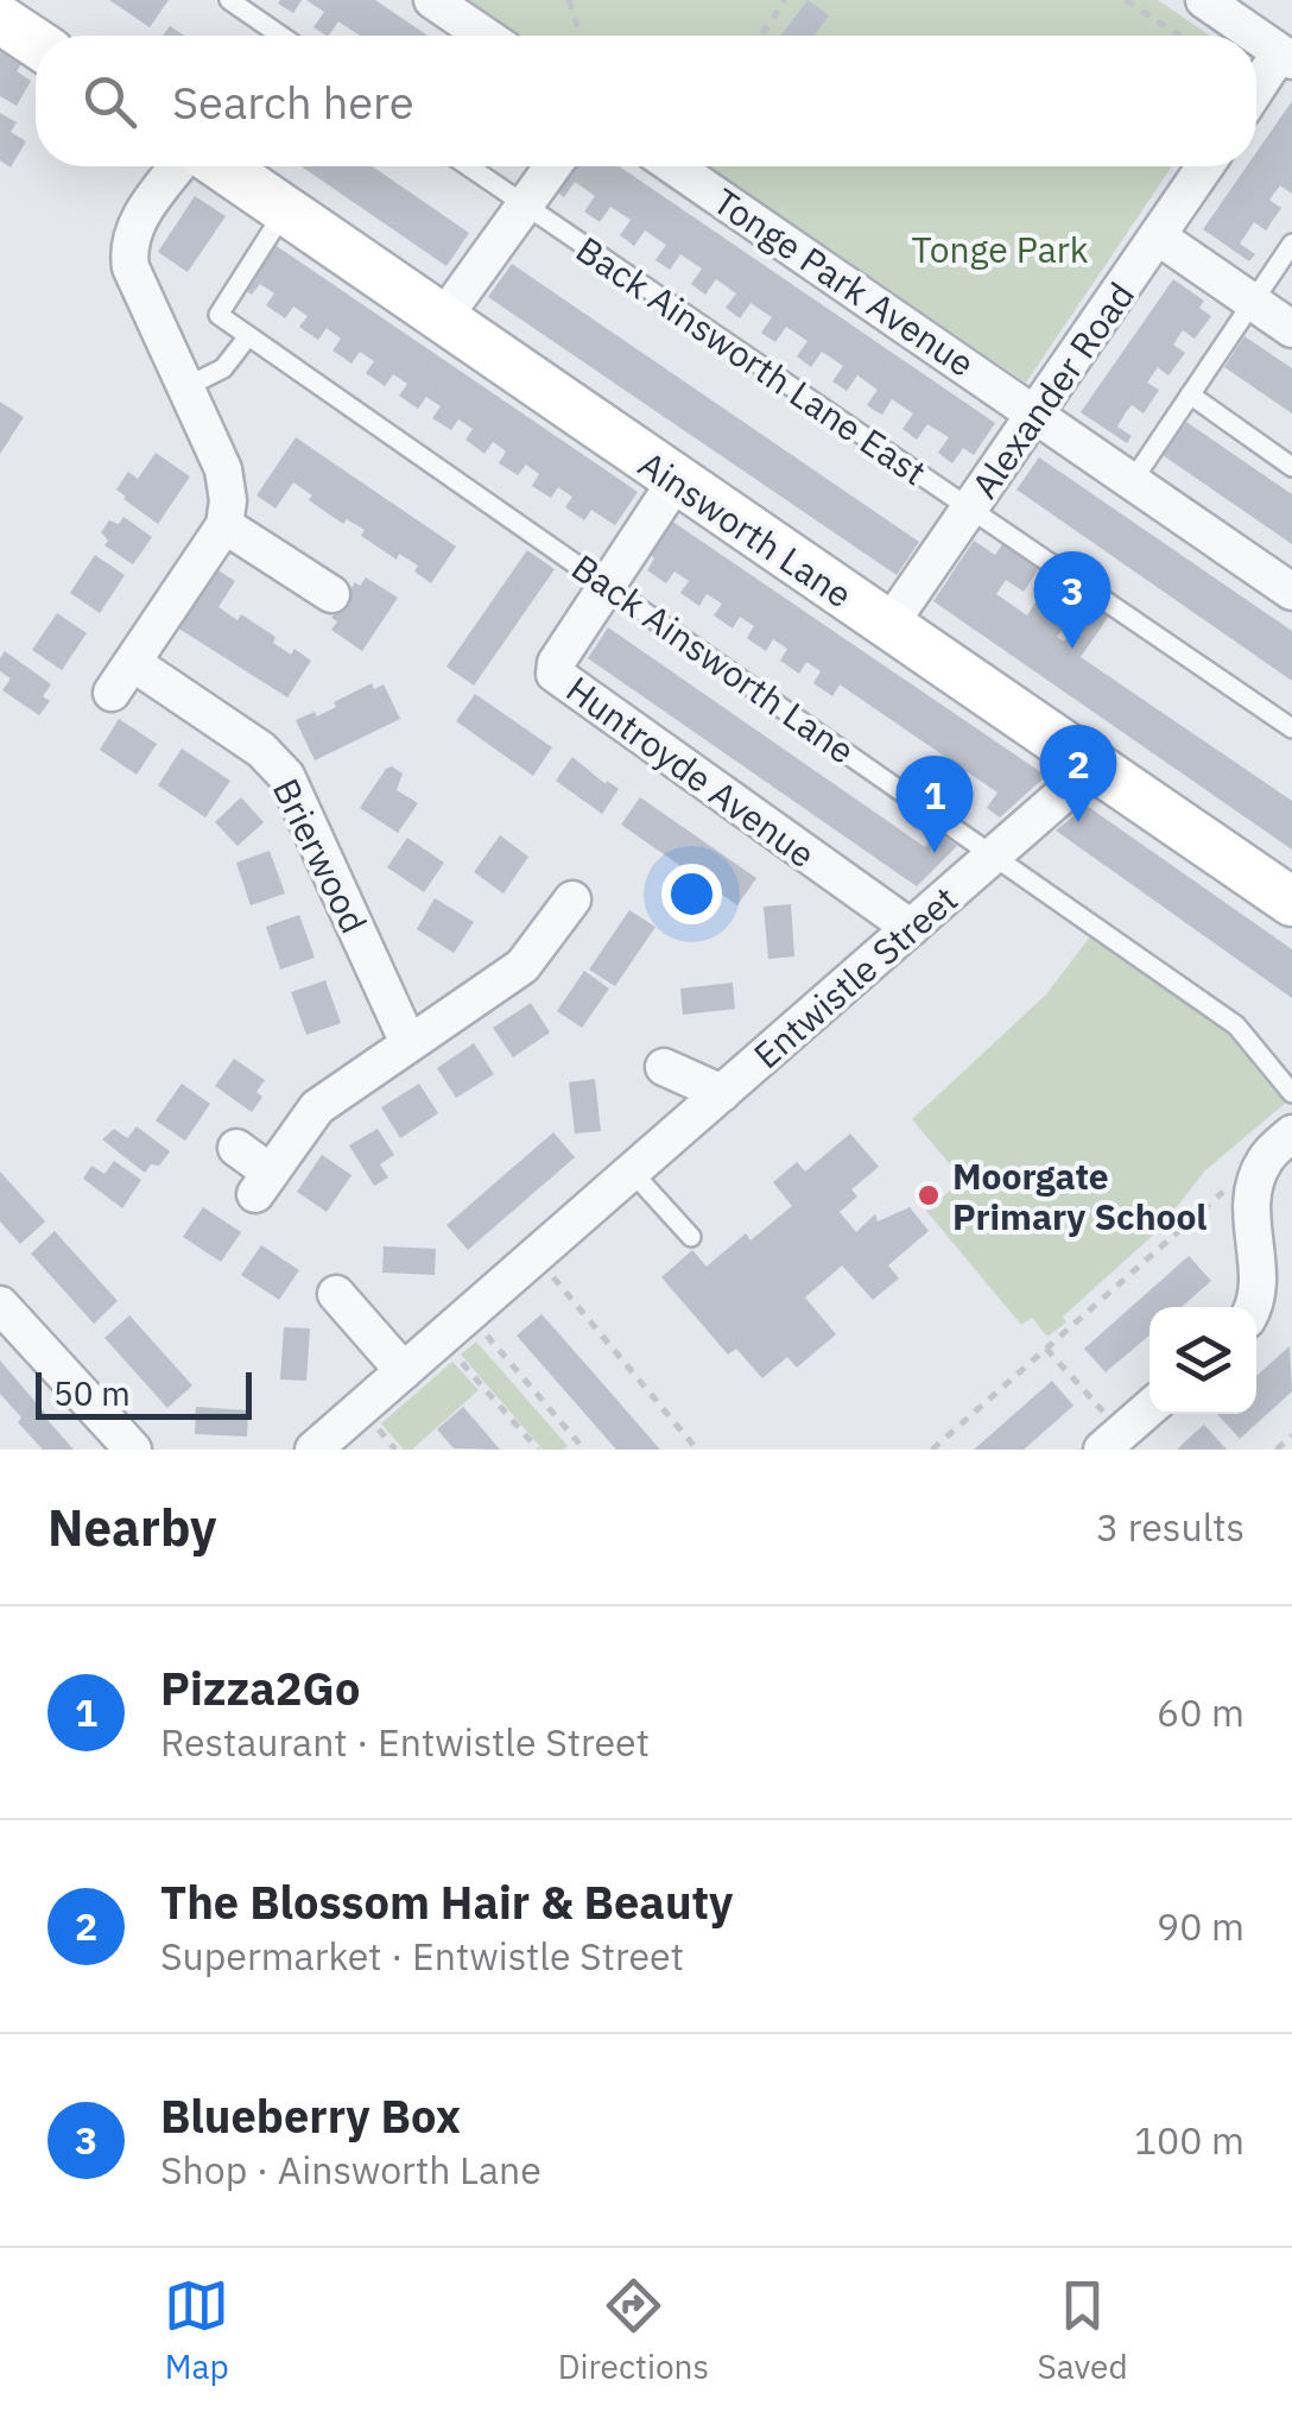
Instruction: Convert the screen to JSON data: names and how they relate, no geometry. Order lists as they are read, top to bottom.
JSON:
{
  "streets": {
    "main road": ["Ainsworth Lane"],
    "street": [
      "Tonge Park Avenue",
      "Alexander Road",
      "Huntroyde Avenue",
      "Brierwood",
      "Entwistle Street"
    ],
    "lane": ["Back Ainsworth Lane East", "Back Ainsworth Lane"]
  },
  "crossings": [
    ["Tonge Park Avenue", "Alexander Road"],
    ["Back Ainsworth Lane East", "Alexander Road"],
    ["Alexander Road", "Ainsworth Lane"],
    ["Ainsworth Lane", "Huntroyde Avenue"],
    ["Ainsworth Lane", "Entwistle Street"],
    ["Back Ainsworth Lane", "Huntroyde Avenue"],
    ["Back Ainsworth Lane", "Entwistle Street"],
    ["Huntroyde Avenue", "Entwistle Street"]
  ],
  "parks": ["Tonge Park"],
  "places": ["Moorgate Primary School"],
  "scale_bar": "50 m",
  "page": {
    "search": "Search here",
    "pins": ["3", "2", "1"],
    "scale": "50 m",
    "heading": ["Nearby", "3 results"],
    "list": [
      {
        "mark": "1",
        "name": "Pizza2Go",
        "note": "Restaurant · Entwistle Street",
        "value": "60 m"
      },
      {
        "mark": "2",
        "name": "The Blossom Hair & Beauty",
        "note": "Supermarket · Entwistle Street",
        "value": "90 m"
      },
      {
        "mark": "3",
        "name": "Blueberry Box",
        "note": "Shop · Ainsworth Lane",
        "value": "100 m"
      }
    ],
    "nav": ["Map", "Directions", "Saved"]
  }
}
